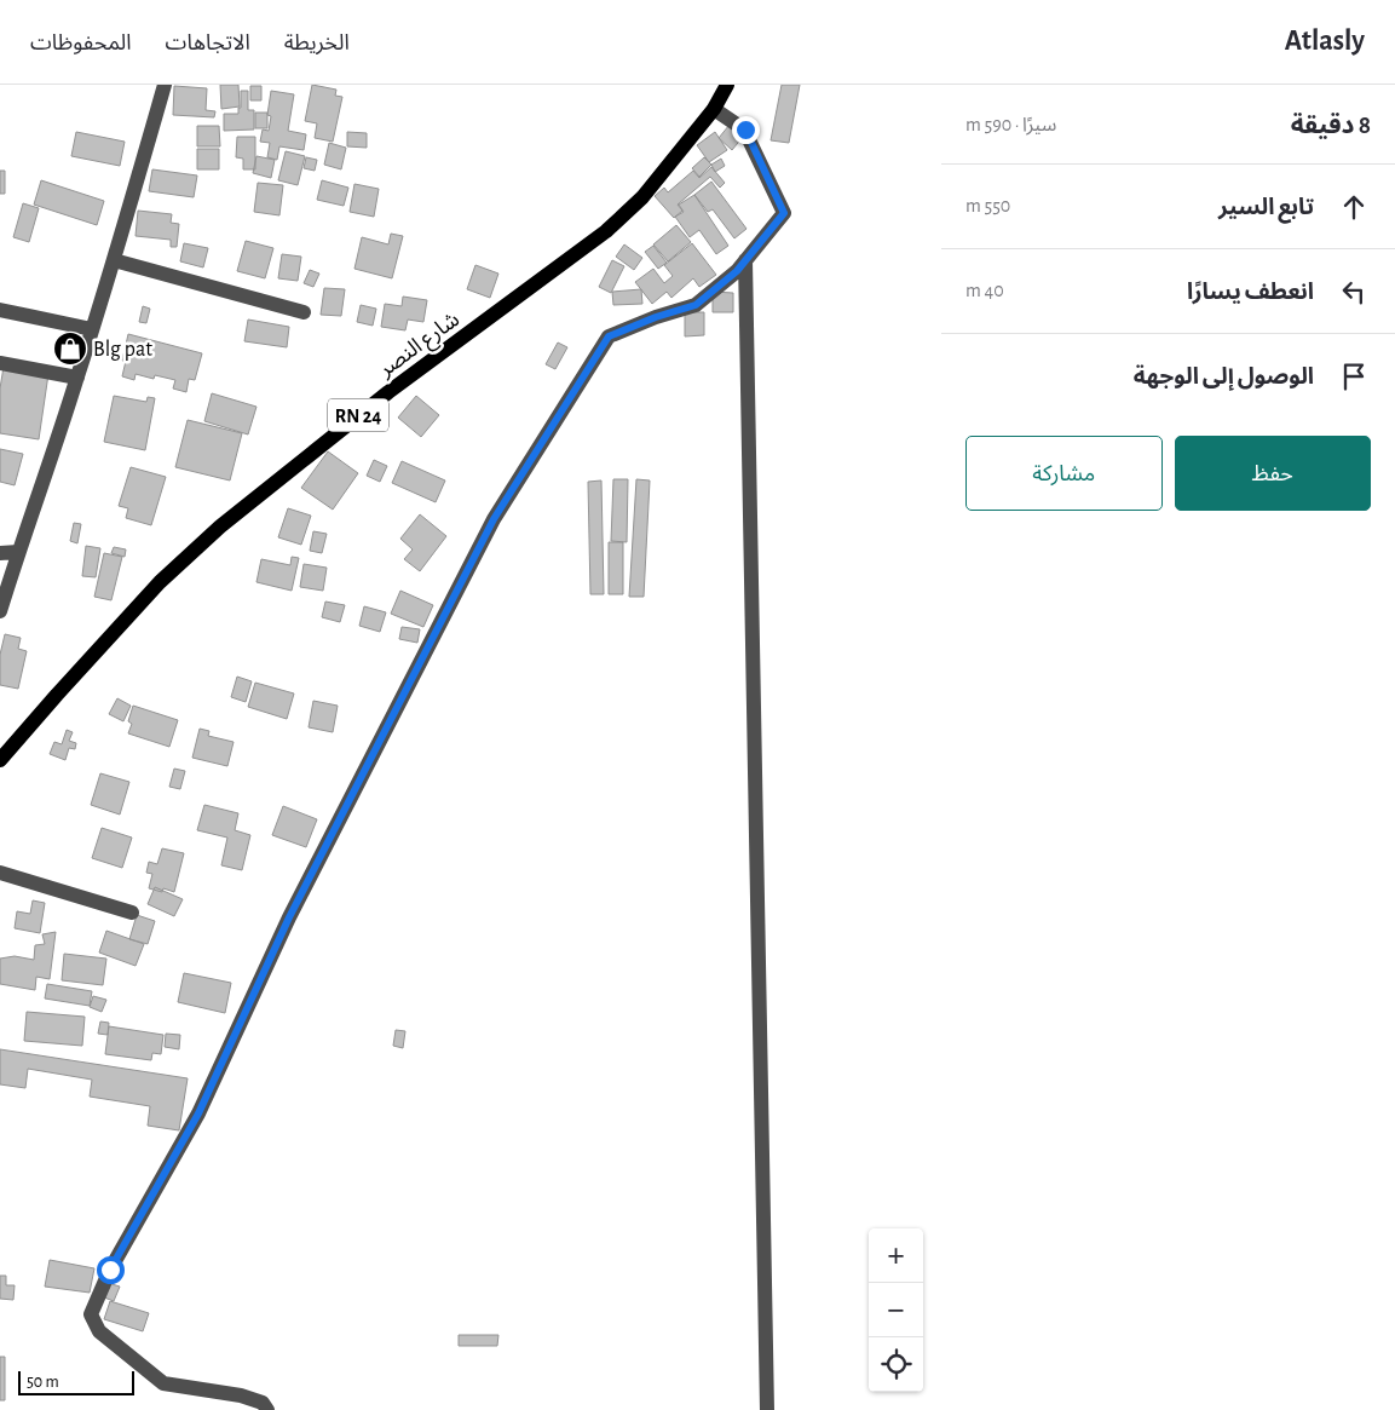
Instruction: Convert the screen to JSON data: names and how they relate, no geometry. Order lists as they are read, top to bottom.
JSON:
{
  "streets": {
    "main road": ["شارع النصر", "RN 24"]
  },
  "places": {
    "shop": ["Blg pat"]
  },
  "scale_bar": "50 m",
  "page": {
    "header": "Atlasly",
    "nav": ["الخريطة", "الاتجاهات", "المحفوظات"],
    "heading": ["8 دقيقة", "سيرًا · 590 m"],
    "list": [
      ["تابع السير", "550 m"],
      ["انعطف يسارًا", "40 m"],
      "الوصول إلى الوجهة"
    ],
    "buttons": ["حفظ", "مشاركة"],
    "map_buttons": ["+", "−"],
    "scale": "50 m"
  }
}
